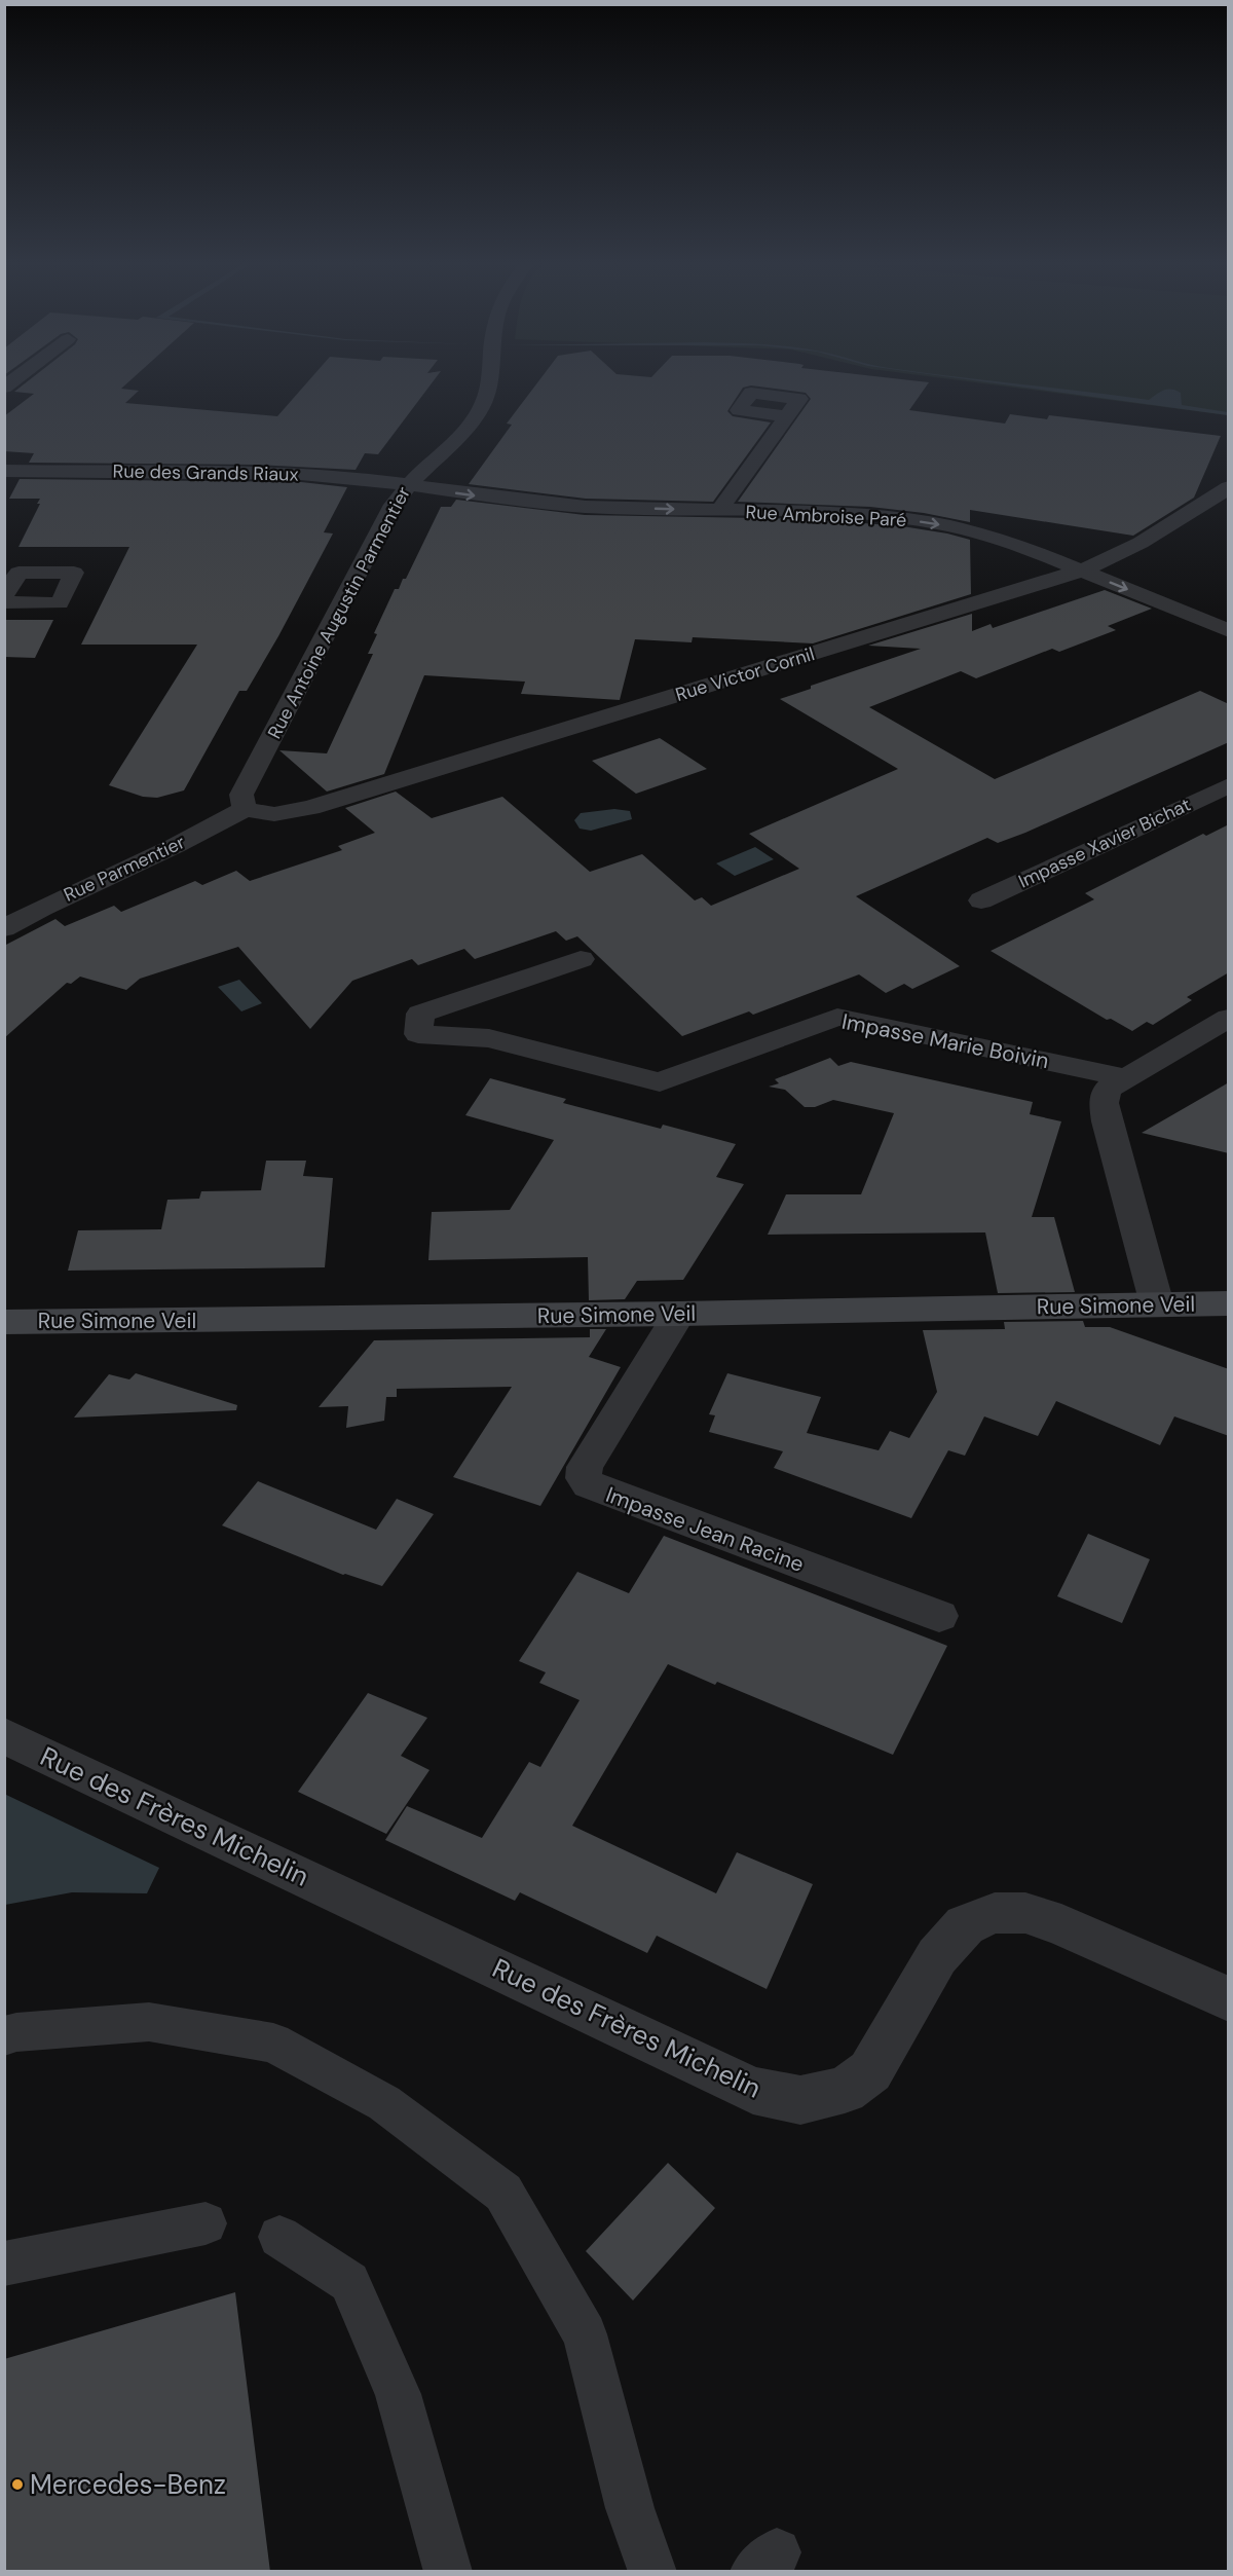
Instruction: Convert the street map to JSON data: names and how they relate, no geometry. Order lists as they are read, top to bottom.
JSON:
{
  "streets": {
    "main road": ["Rue Simone Veil"],
    "street": [
      "Rue des Grands Riaux",
      "Rue Ambroise Paré",
      "Rue Antoine Augustin Parmentier",
      "Rue Victor Cornil",
      "Impasse Xavier Bichat",
      "Rue Parmentier",
      "Impasse Marie Boivin",
      "Impasse Jean Racine",
      "Rue des Frères Michelin"
    ]
  },
  "crossings": [
    ["Rue des Grands Riaux", "Rue Ambroise Paré"],
    ["Rue des Grands Riaux", "Rue Antoine Augustin Parmentier"],
    ["Rue Ambroise Paré", "Rue Antoine Augustin Parmentier"],
    ["Rue Ambroise Paré", "Rue Victor Cornil"],
    ["Rue Antoine Augustin Parmentier", "Rue Victor Cornil"],
    ["Rue Antoine Augustin Parmentier", "Rue Parmentier"],
    ["Rue Victor Cornil", "Rue Parmentier"],
    ["Rue Simone Veil", "Impasse Jean Racine"]
  ],
  "one_way": ["Rue Ambroise Paré"],
  "places": ["Mercedes-Benz"]
}
